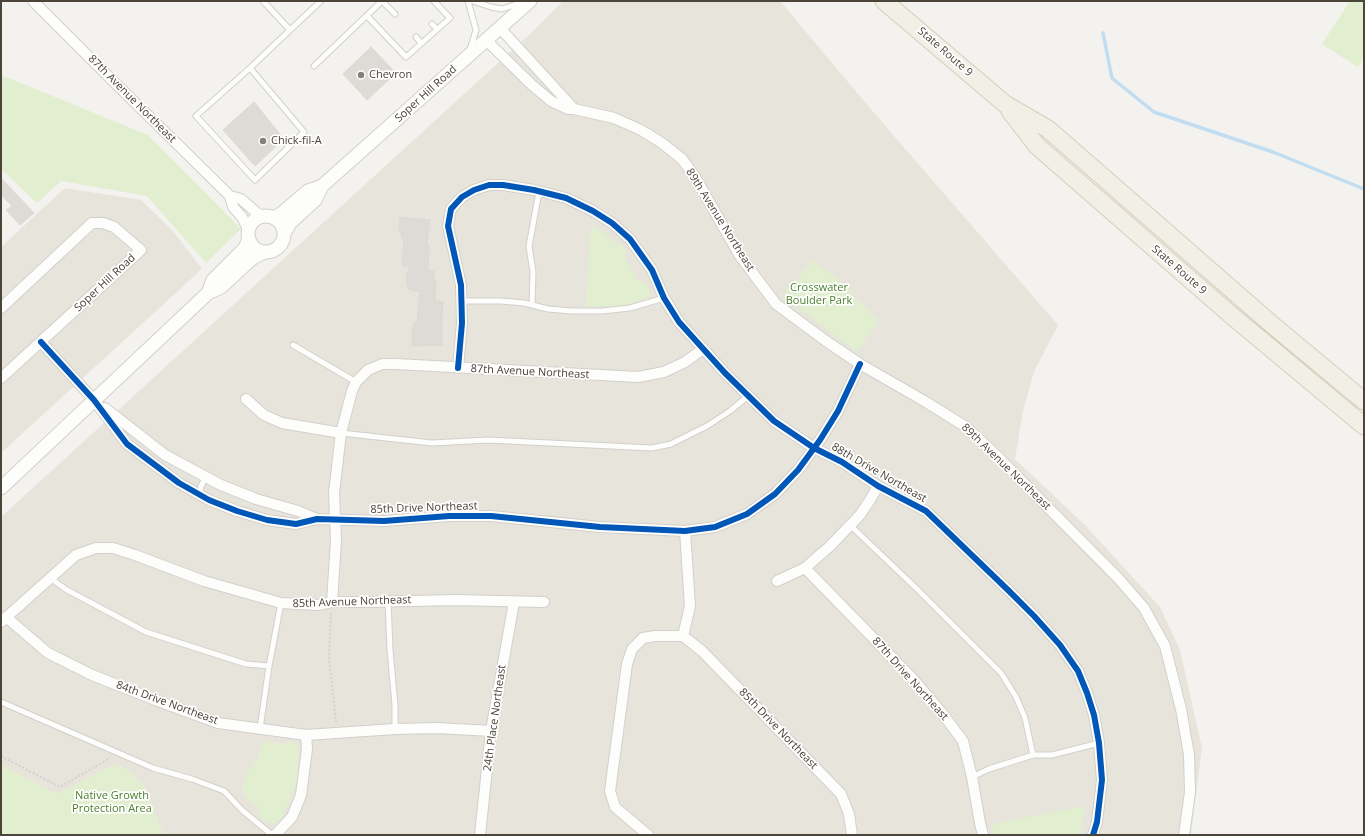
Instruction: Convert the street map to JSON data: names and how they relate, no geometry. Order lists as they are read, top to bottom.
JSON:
{
  "streets": {
    "main road": ["State Route 9"],
    "street": [
      "Soper Hill Road",
      "87th Avenue Northeast",
      "89th Avenue Northeast",
      "88th Drive Northeast",
      "85th Drive Northeast",
      "85th Avenue Northeast",
      "87th Drive Northeast",
      "84th Drive Northeast",
      "24th Place Northeast"
    ]
  },
  "crossings": [
    ["Soper Hill Road", "89th Avenue Northeast"],
    ["87th Avenue Northeast", "88th Drive Northeast"],
    ["89th Avenue Northeast", "85th Drive Northeast"],
    ["88th Drive Northeast", "85th Drive Northeast"],
    ["85th Avenue Northeast", "24th Place Northeast"],
    ["84th Drive Northeast", "24th Place Northeast"]
  ],
  "parks": ["Crosswater Boulder Park", "Native Growth Protection Area"],
  "places": ["Chevron", "Chick-fil-A"]
}
